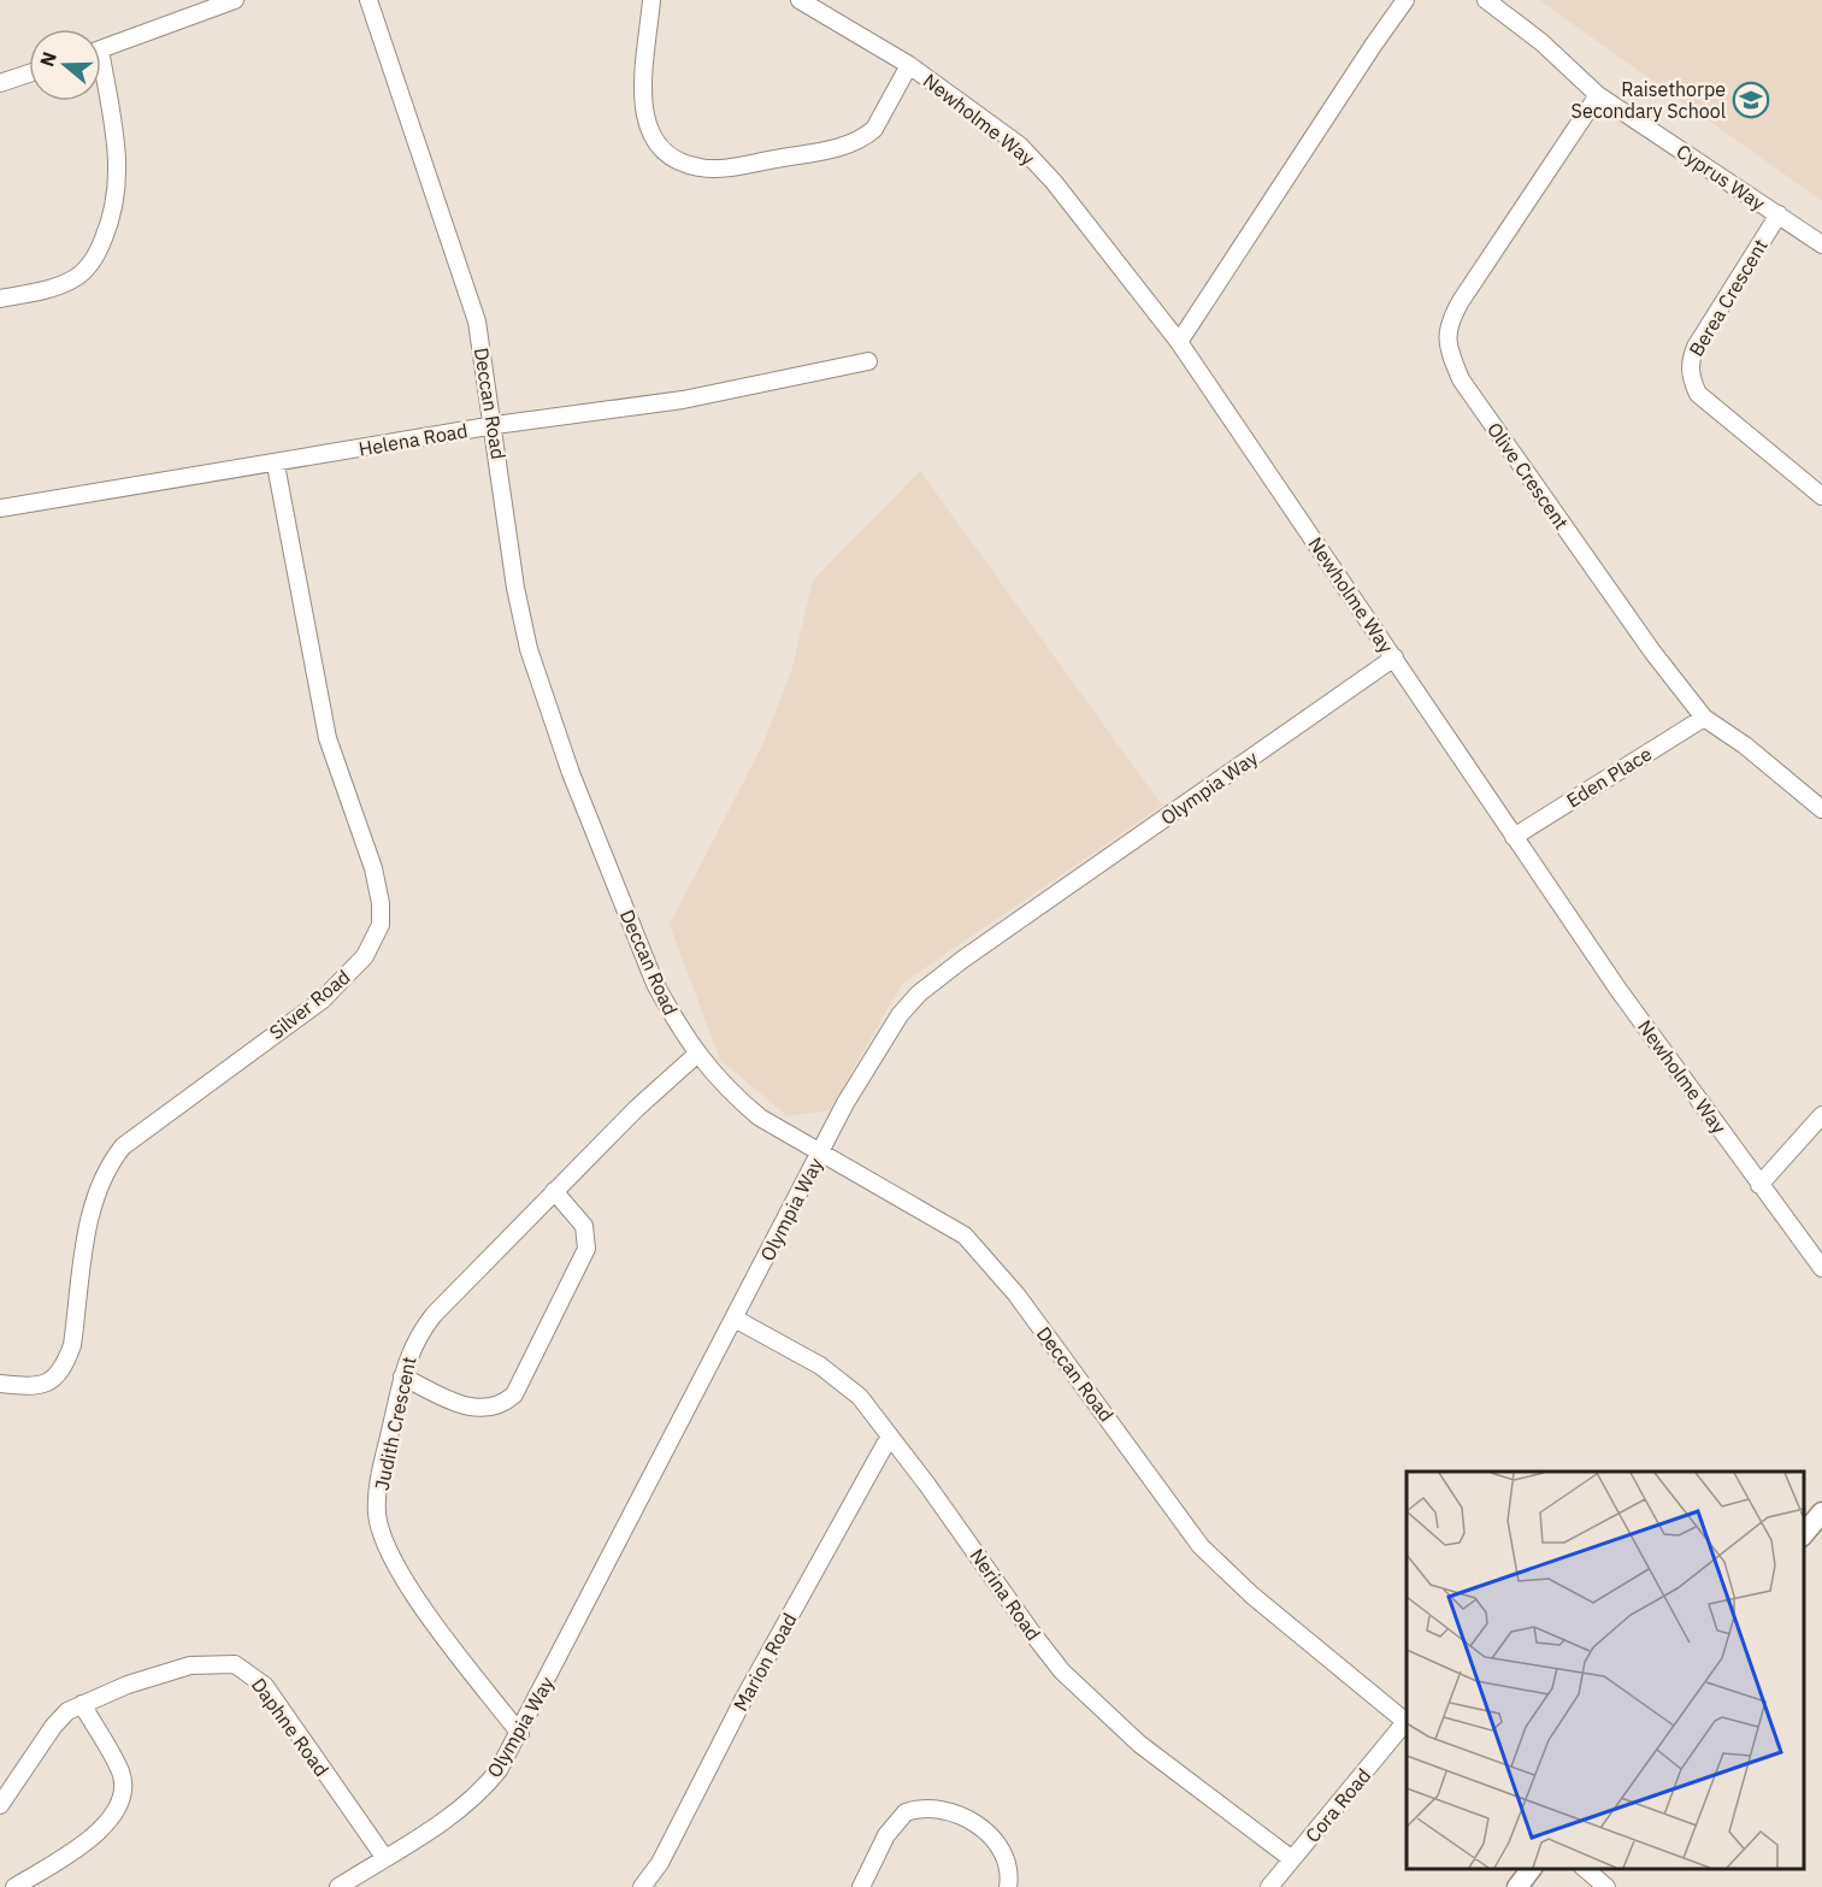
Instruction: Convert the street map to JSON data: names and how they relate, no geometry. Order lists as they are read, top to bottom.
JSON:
{
  "streets": {
    "street": [
      "Newholme Way",
      "Cyprus Way",
      "Berea Crescent",
      "Deccan Road",
      "Helena Road",
      "Olive Crescent",
      "Eden Place",
      "Olympia Way",
      "Silver Road",
      "Judith Crescent",
      "Nerina Road",
      "Marion Road",
      "Daphne Road",
      "Cora Road"
    ]
  },
  "crossings": [
    ["Newholme Way", "Eden Place"],
    ["Newholme Way", "Olympia Way"],
    ["Cyprus Way", "Berea Crescent"],
    ["Cyprus Way", "Olive Crescent"],
    ["Deccan Road", "Helena Road"],
    ["Deccan Road", "Olympia Way"],
    ["Deccan Road", "Judith Crescent"],
    ["Deccan Road", "Cora Road"],
    ["Helena Road", "Silver Road"],
    ["Olive Crescent", "Eden Place"],
    ["Olympia Way", "Judith Crescent"],
    ["Olympia Way", "Nerina Road"],
    ["Olympia Way", "Daphne Road"],
    ["Nerina Road", "Marion Road"],
    ["Nerina Road", "Cora Road"]
  ],
  "places": {
    "school or university": ["Raisethorpe Secondary School"]
  },
  "north": "left"
}
